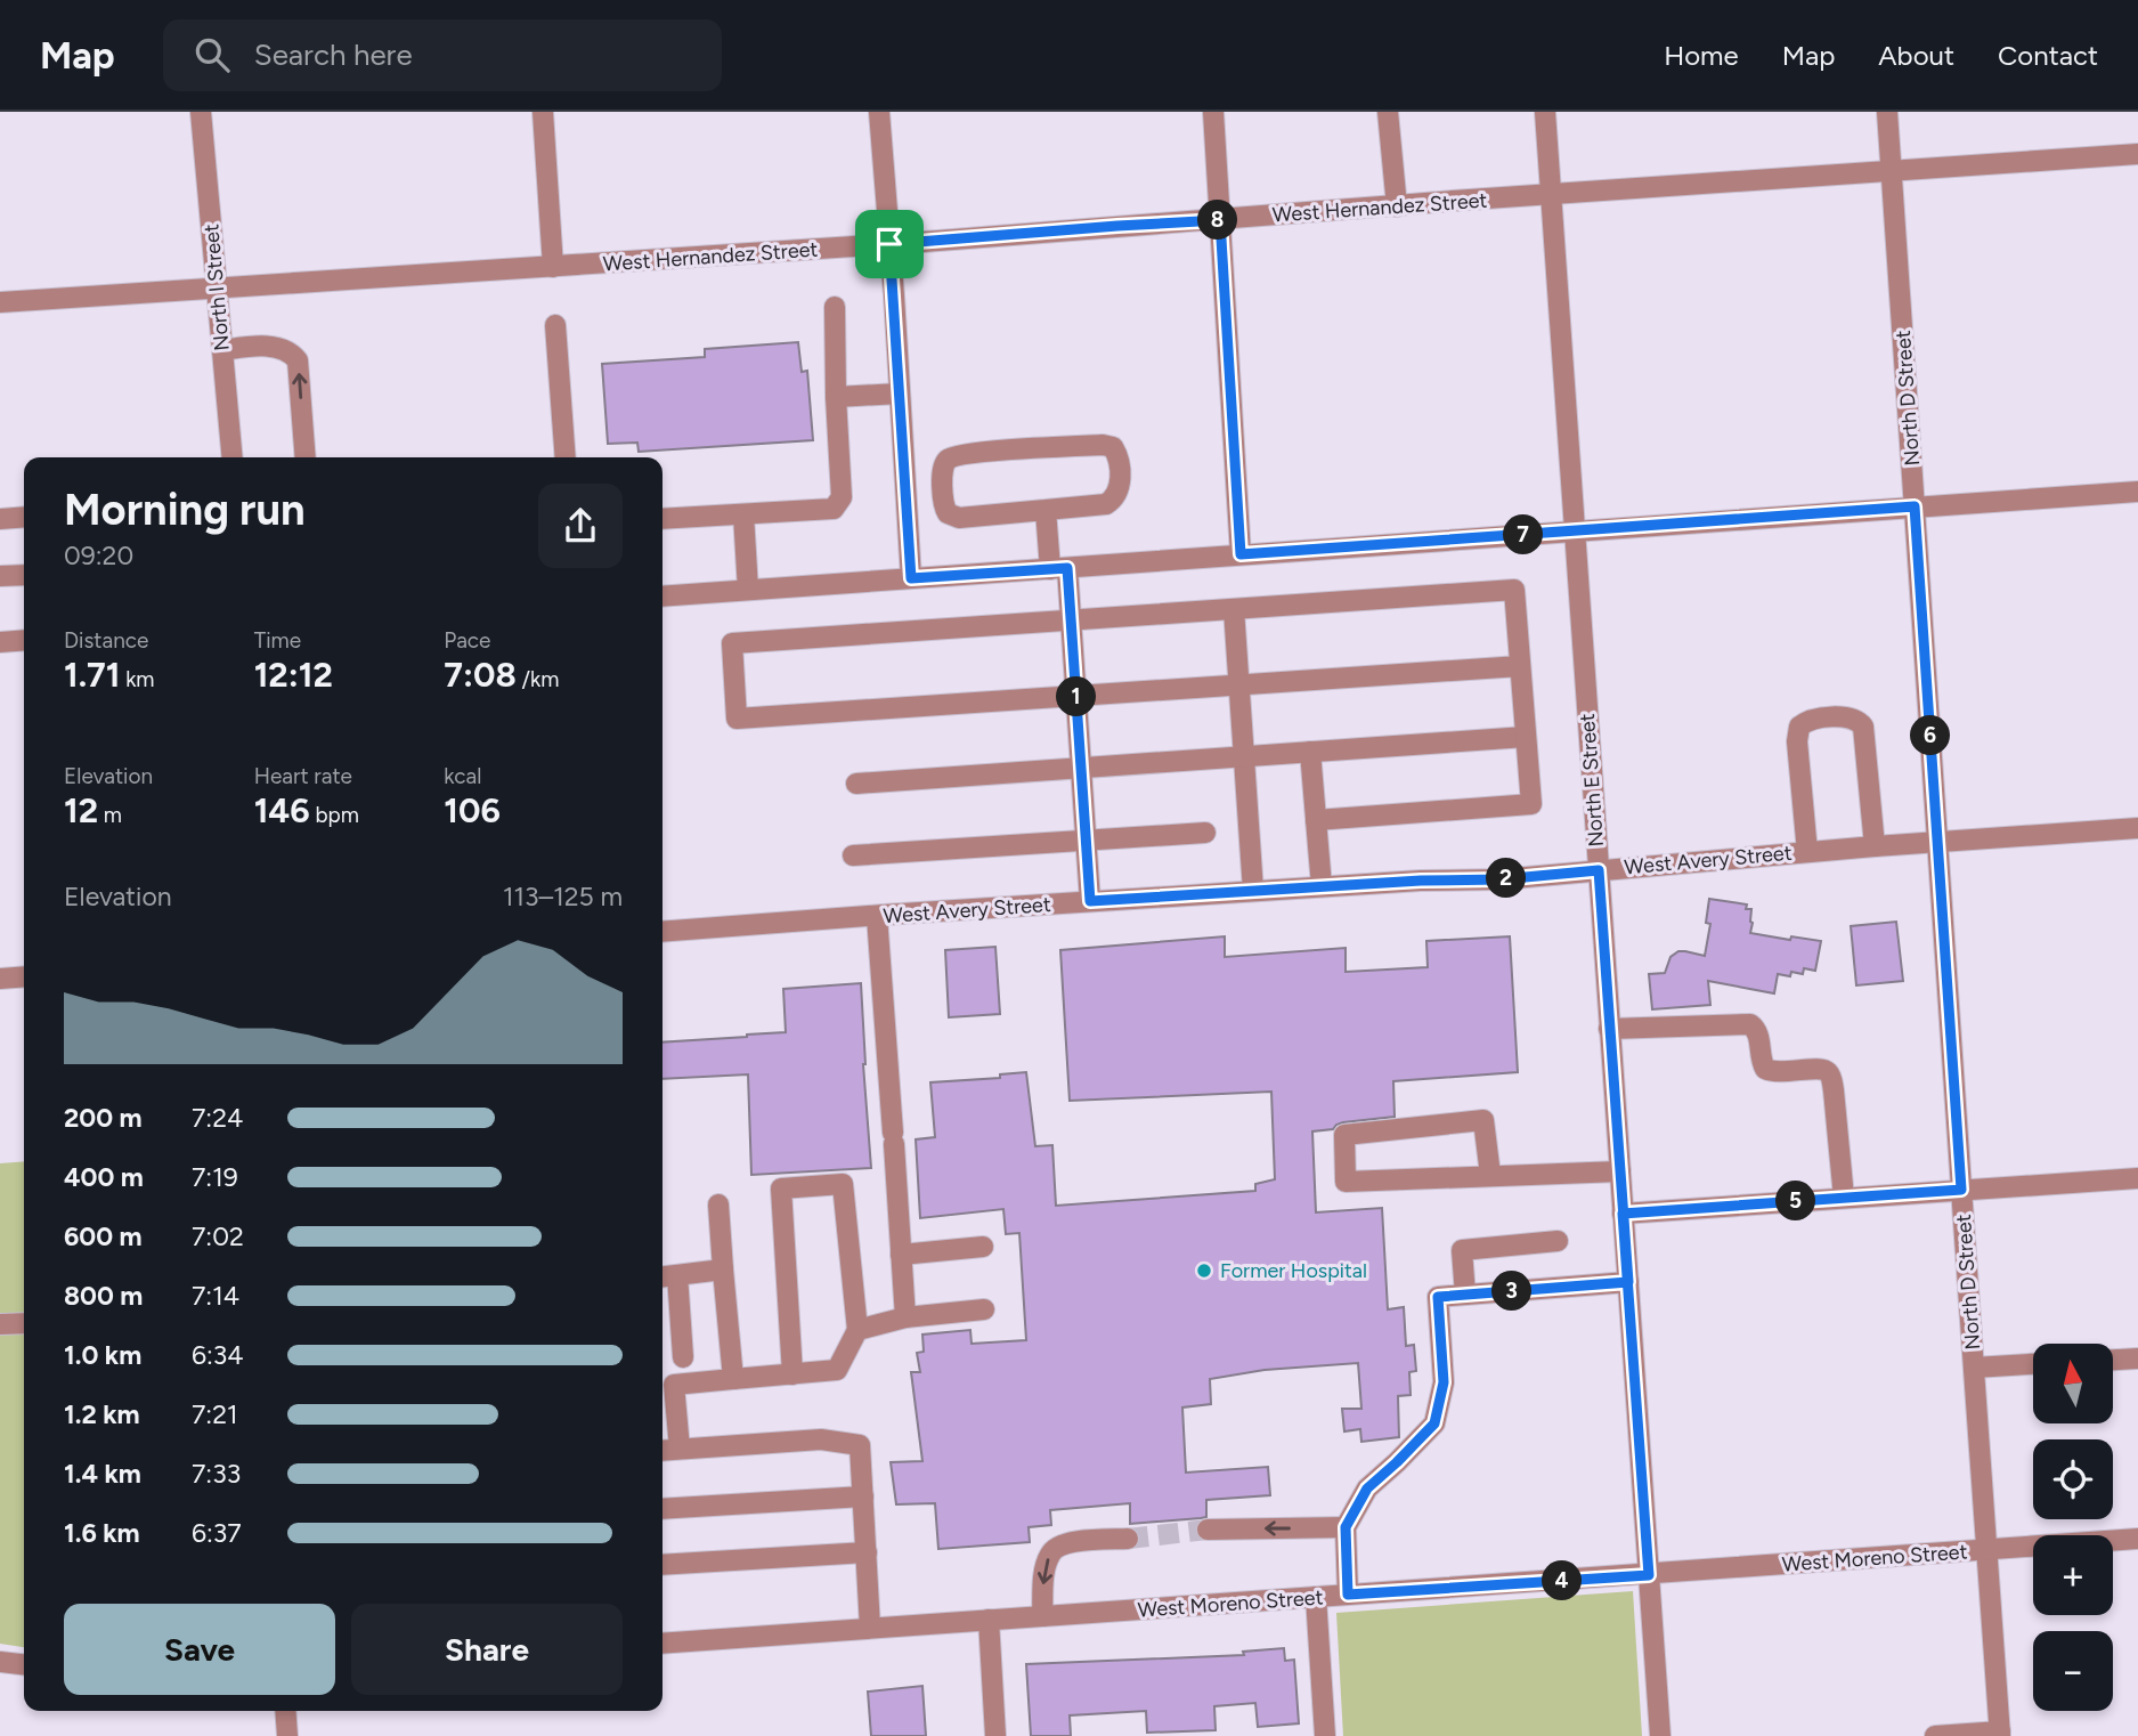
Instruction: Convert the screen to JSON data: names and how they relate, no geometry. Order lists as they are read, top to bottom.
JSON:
{
  "streets": {
    "street": [
      "West Hernandez Street",
      "North I Street",
      "North D Street",
      "North E Street",
      "West Avery Street",
      "West Moreno Street"
    ]
  },
  "crossings": [
    ["West Hernandez Street", "North I Street"],
    ["West Hernandez Street", "North D Street"],
    ["West Hernandez Street", "North E Street"],
    ["North D Street", "West Avery Street"],
    ["North D Street", "West Moreno Street"],
    ["North E Street", "West Avery Street"],
    ["North E Street", "West Moreno Street"]
  ],
  "places": ["Former Hospital"],
  "north": "top",
  "page": {
    "header": "Map",
    "search": "Search here",
    "nav": [
      "Home",
      "Map",
      "About",
      "Contact"
    ],
    "pins": [
      "8",
      "7",
      "1",
      "6",
      "2",
      "5",
      "3",
      "4"
    ],
    "heading": ["Morning run", "09:20"],
    "stats": [
      ["Distance", "1.71 km"],
      ["Time", "12:12"],
      ["Pace", "7:08 /km"],
      ["Elevation", "12 m"],
      ["Heart rate", "146 bpm"],
      ["kcal", "106"]
    ],
    "chart": ["Elevation", "113–125 m"],
    "list": [
      {
        "name": "200 m",
        "note": "7:24"
      },
      {
        "name": "400 m",
        "note": "7:19"
      },
      {
        "name": "600 m",
        "note": "7:02"
      },
      {
        "name": "800 m",
        "note": "7:14"
      },
      {
        "name": "1.0 km",
        "note": "6:34"
      },
      {
        "name": "1.2 km",
        "note": "7:21"
      },
      {
        "name": "1.4 km",
        "note": "7:33"
      },
      {
        "name": "1.6 km",
        "note": "6:37"
      }
    ],
    "map_buttons": ["+", "−"],
    "buttons": ["Save", "Share"]
  }
}
